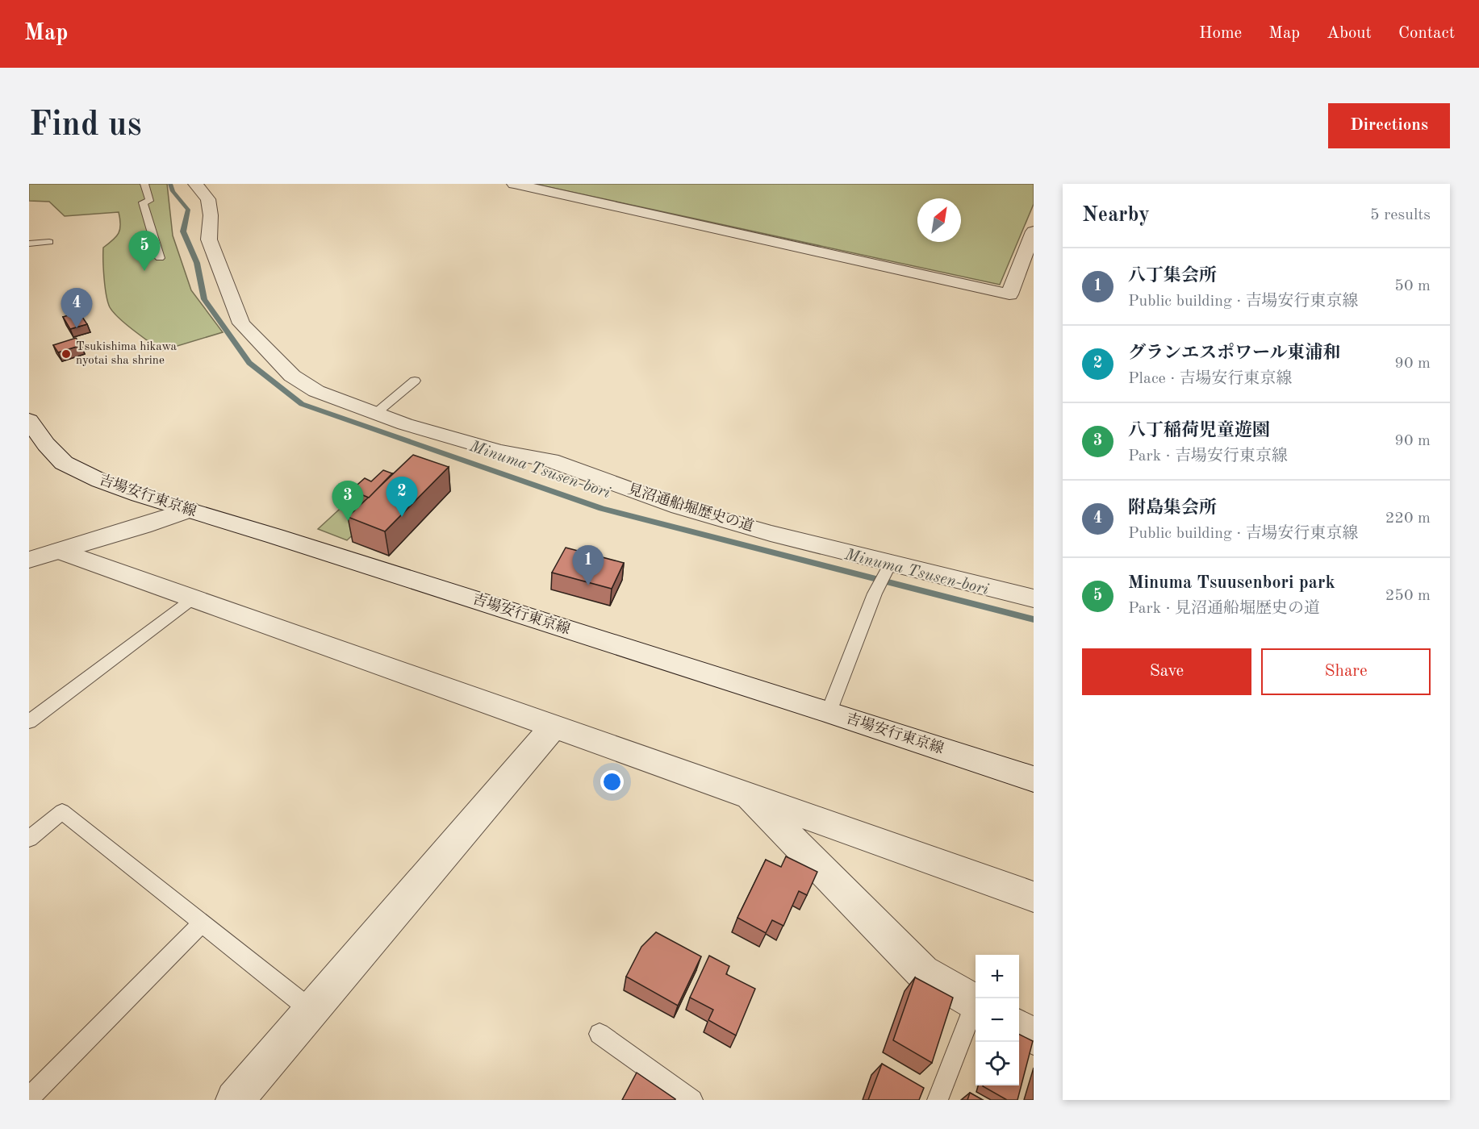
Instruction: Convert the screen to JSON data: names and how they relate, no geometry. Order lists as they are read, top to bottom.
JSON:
{
  "streets": {
    "street": ["吉場安行東京線", "見沼通船堀歴史の道"]
  },
  "water": ["Minuma Tsusen-bori"],
  "places": ["Tsukishima hikawa nyotai sha shrine"],
  "north": "top right",
  "page": {
    "header": "Map",
    "nav": [
      "Home",
      "Map",
      "About",
      "Contact"
    ],
    "buttons": [
      "Directions",
      ["Save", "Share"]
    ],
    "title": "Find us",
    "heading": ["Nearby", "5 results"],
    "pins": [
      "5",
      "4",
      "2",
      "3",
      "1"
    ],
    "list": [
      {
        "mark": "1",
        "name": "八丁集会所",
        "note": "Public building · 吉場安行東京線",
        "value": "50 m"
      },
      {
        "mark": "2",
        "name": "グランエスポワール東浦和",
        "note": "Place · 吉場安行東京線",
        "value": "90 m"
      },
      {
        "mark": "3",
        "name": "八丁稲荷児童遊園",
        "note": "Park · 吉場安行東京線",
        "value": "90 m"
      },
      {
        "mark": "4",
        "name": "附島集会所",
        "note": "Public building · 吉場安行東京線",
        "value": "220 m"
      },
      {
        "mark": "5",
        "name": "Minuma Tsuusenbori park",
        "note": "Park · 見沼通船堀歴史の道",
        "value": "250 m"
      }
    ],
    "map_buttons": ["+", "−"]
  }
}
